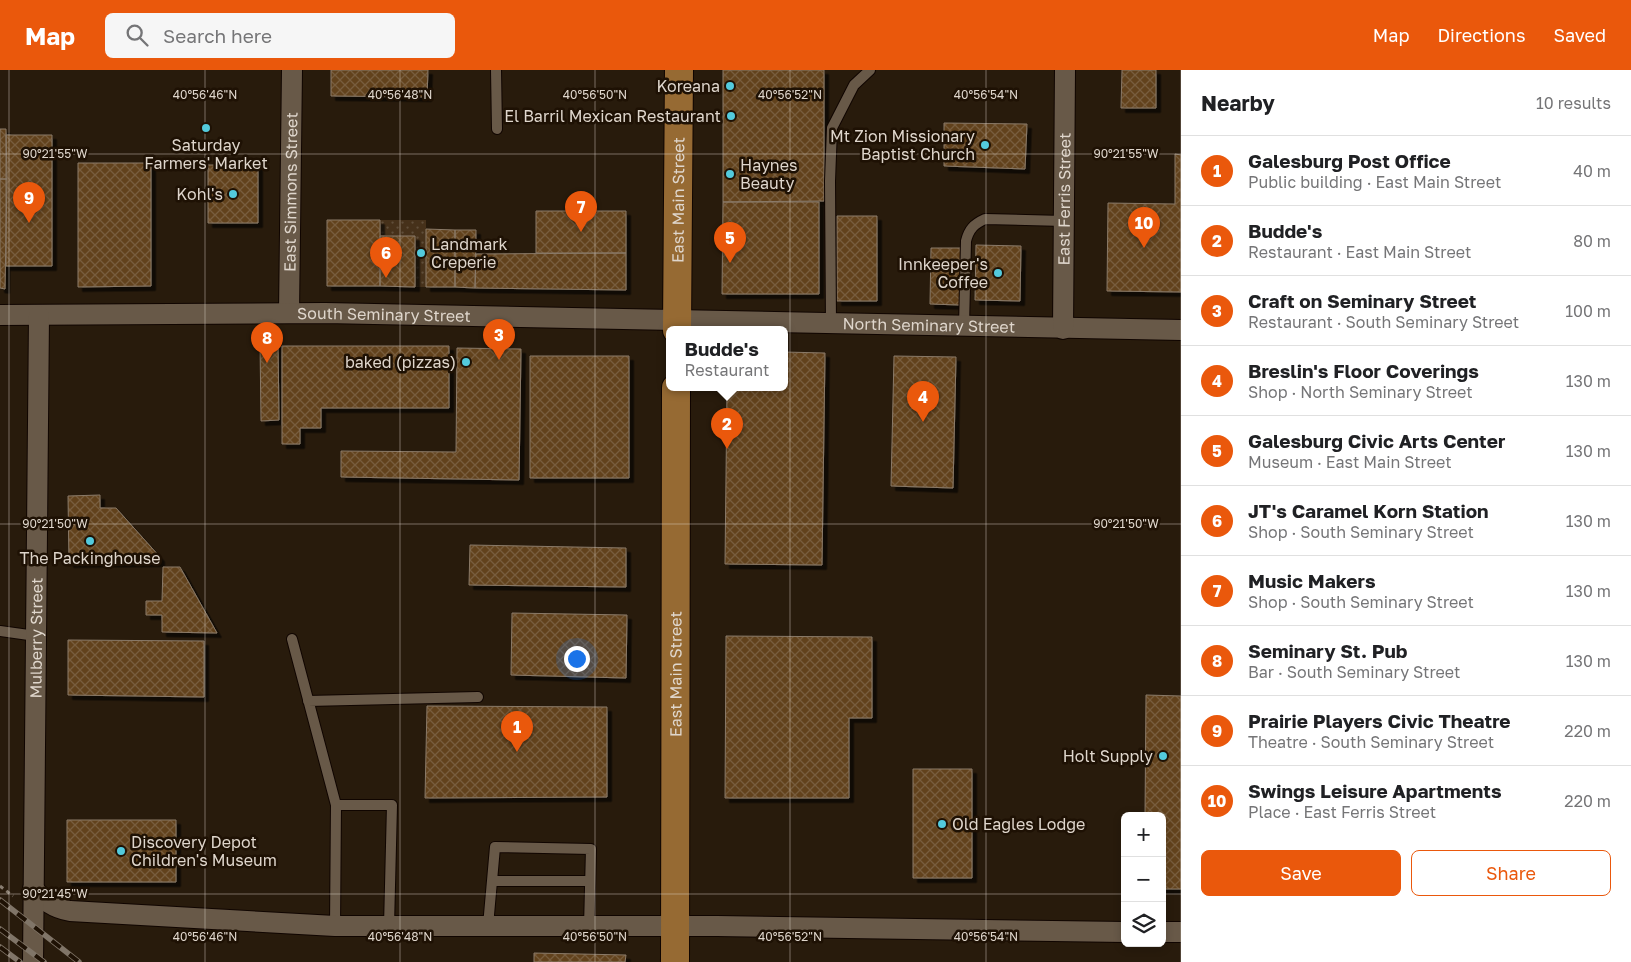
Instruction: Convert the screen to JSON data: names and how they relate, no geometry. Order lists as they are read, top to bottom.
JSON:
{
  "streets": {
    "main road": ["East Main Street"],
    "street": [
      "East Simmons Street",
      "East Ferris Street",
      "South Seminary Street",
      "North Seminary Street",
      "Mulberry Street"
    ]
  },
  "crossings": [
    ["East Simmons Street", "South Seminary Street"],
    ["East Main Street", "South Seminary Street"],
    ["East Main Street", "North Seminary Street"],
    ["East Ferris Street", "North Seminary Street"],
    ["South Seminary Street", "North Seminary Street"],
    ["South Seminary Street", "Mulberry Street"]
  ],
  "places": [
    "Koreana",
    "El Barril Mexican Restaurant",
    "Saturday Farmers' Market",
    "Mt Zion Missionary Baptist Church",
    "Haynes Beauty",
    "Kohl's",
    "Landmark Creperie",
    "Innkeeper's Coffee",
    "baked (pizzas)",
    "The Packinghouse",
    "Holt Supply",
    "Old Eagles Lodge",
    "Discovery Depot Children's Museum"
  ],
  "page": {
    "header": "Map",
    "search": "Search here",
    "nav": ["Map", "Directions", "Saved"],
    "heading": ["Nearby", "10 results"],
    "list": [
      {
        "mark": "1",
        "name": "Galesburg Post Office",
        "note": "Public building · East Main Street",
        "value": "40 m"
      },
      {
        "mark": "2",
        "name": "Budde's",
        "note": "Restaurant · East Main Street",
        "value": "80 m"
      },
      {
        "mark": "3",
        "name": "Craft on Seminary Street",
        "note": "Restaurant · South Seminary Street",
        "value": "100 m"
      },
      {
        "mark": "4",
        "name": "Breslin's Floor Coverings",
        "note": "Shop · North Seminary Street",
        "value": "130 m"
      },
      {
        "mark": "5",
        "name": "Galesburg Civic Arts Center",
        "note": "Museum · East Main Street",
        "value": "130 m"
      },
      {
        "mark": "6",
        "name": "JT's Caramel Korn Station",
        "note": "Shop · South Seminary Street",
        "value": "130 m"
      },
      {
        "mark": "7",
        "name": "Music Makers",
        "note": "Shop · South Seminary Street",
        "value": "130 m"
      },
      {
        "mark": "8",
        "name": "Seminary St. Pub",
        "note": "Bar · South Seminary Street",
        "value": "130 m"
      },
      {
        "mark": "9",
        "name": "Prairie Players Civic Theatre",
        "note": "Theatre · South Seminary Street",
        "value": "220 m"
      },
      {
        "mark": "10",
        "name": "Swings Leisure Apartments",
        "note": "Place · East Ferris Street",
        "value": "220 m"
      }
    ],
    "pins": [
      "9",
      "7",
      "10",
      "5",
      "6",
      "3",
      "8",
      "4",
      "2",
      "1"
    ],
    "popup": ["Budde's", "Restaurant"],
    "map_buttons": ["+", "−"],
    "buttons": ["Save", "Share"]
  },
  "coordinates": [
    "40°56'46\"N",
    "40°56'48\"N",
    "40°56'50\"N",
    "40°56'52\"N",
    "40°56'54\"N",
    "90°21'55\"W",
    "90°21'50\"W",
    "90°21'45\"W"
  ]
}
